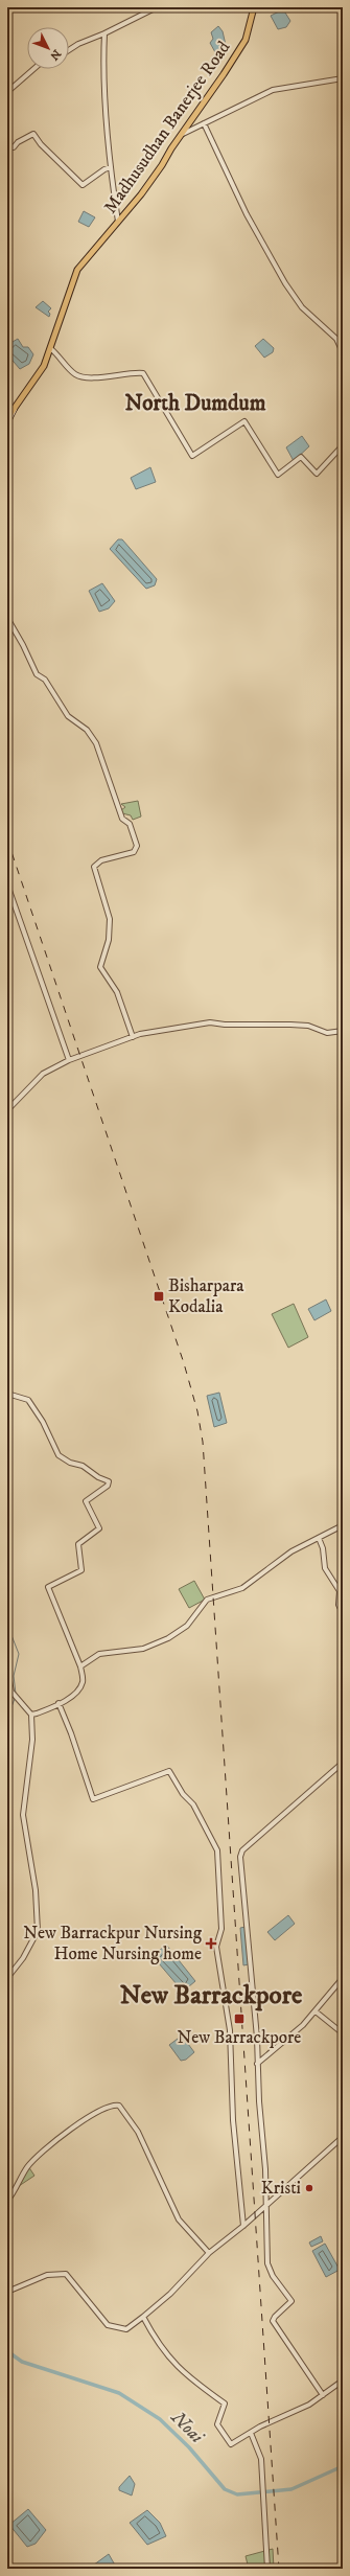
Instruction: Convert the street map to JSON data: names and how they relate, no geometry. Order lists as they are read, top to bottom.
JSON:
{
  "streets": {
    "main road": ["Madhusudhan Banerjee Road"]
  },
  "districts": ["North Dumdum", "New Barrackpore"],
  "water": ["Noai"],
  "places": {
    "transit": ["Bisharpara Kodalia", "New Barrackpore"],
    "health": ["New Barrackpur Nursing Home Nursing home"],
    "other": ["Kristi"]
  },
  "north": "bottom right"
}
